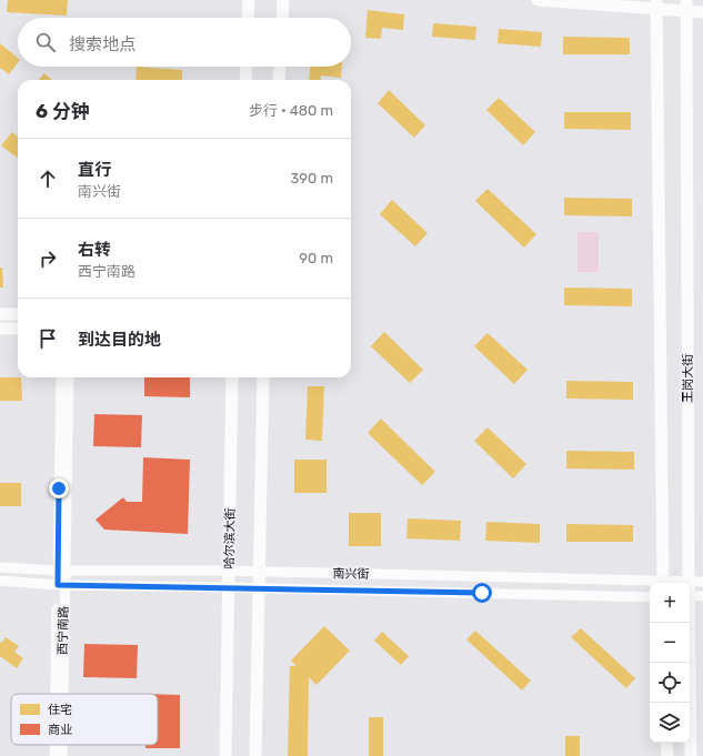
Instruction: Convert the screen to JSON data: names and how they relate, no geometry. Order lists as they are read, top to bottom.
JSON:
{
  "streets": {
    "main road": ["王岗大街", "哈尔滨大街"],
    "street": ["南兴街", "西宁南路"]
  },
  "crossings": [
    ["王岗大街", "南兴街"],
    ["哈尔滨大街", "南兴街"],
    ["南兴街", "西宁南路"]
  ],
  "legend": ["住宅", "商业"],
  "page": {
    "search": "搜索地点",
    "heading": ["6 分钟", "步行 · 480 m"],
    "list": [
      ["直行", "南兴街", "390 m"],
      ["右转", "西宁南路", "90 m"],
      "到达目的地"
    ],
    "map_buttons": ["+", "−"]
  }
}
